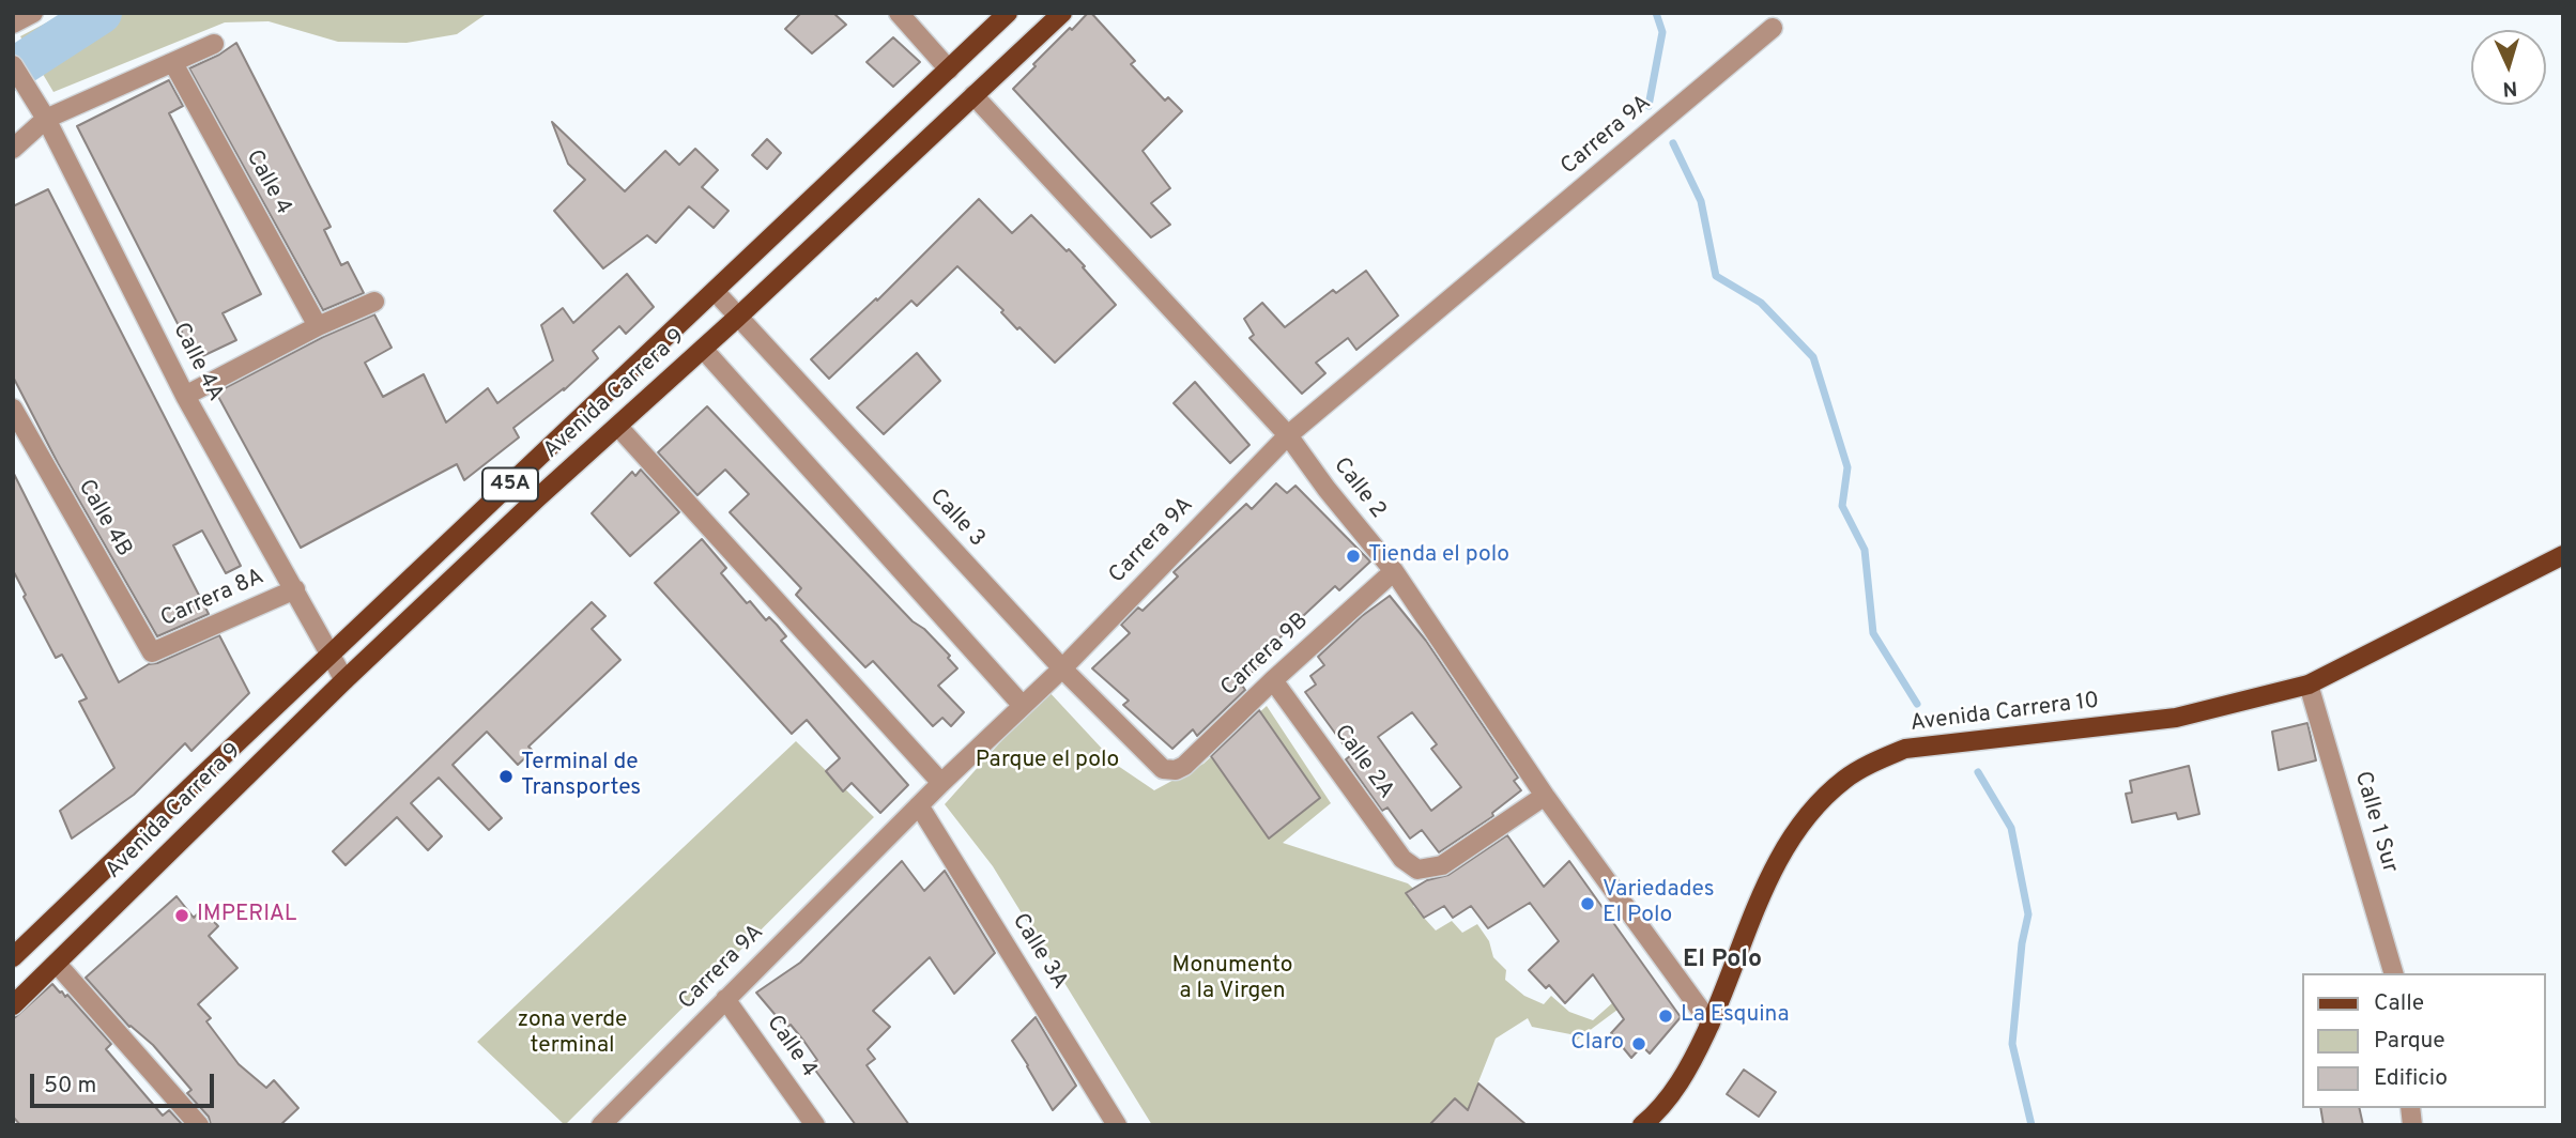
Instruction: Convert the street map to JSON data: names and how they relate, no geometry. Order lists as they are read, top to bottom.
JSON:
{
  "streets": {
    "main road": ["Avenida Carrera 9", "45A", "Avenida Carrera 10"],
    "street": [
      "Carrera 9A",
      "Calle 4",
      "Calle 4A",
      "Calle 2",
      "Calle 4B",
      "Calle 3",
      "Carrera 8A",
      "Carrera 9B",
      "Calle 2A",
      "Calle 1 Sur",
      "Calle 3A"
    ]
  },
  "crossings": [
    ["Carrera 9A", "Calle 4"],
    ["Carrera 9A", "Calle 2"],
    ["Carrera 9A", "Calle 3"],
    ["Carrera 9A", "Calle 3A"],
    ["Calle 4A", "Avenida Carrera 9"],
    ["Calle 4A", "Carrera 8A"],
    ["Avenida Carrera 9", "Calle 2"],
    ["Avenida Carrera 9", "Calle 3"],
    ["Calle 2", "Carrera 9B"],
    ["Calle 2", "Avenida Carrera 10"],
    ["Calle 2", "Calle 2A"],
    ["Calle 4B", "Carrera 8A"],
    ["Calle 3", "Carrera 9B"],
    ["Carrera 9B", "Calle 2A"],
    ["Avenida Carrera 10", "Calle 1 Sur"]
  ],
  "districts": ["El Polo"],
  "parks": ["Parque el polo", "Monumento a la Virgen", "zona verde terminal"],
  "places": [
    "Tienda el polo",
    "Terminal de Transportes",
    "Variedades El Polo",
    "IMPERIAL",
    "La Esquina",
    "Claro"
  ],
  "legend": ["Calle", "Parque", "Edificio"],
  "scale_bar": "50 m",
  "north": "bottom"
}
